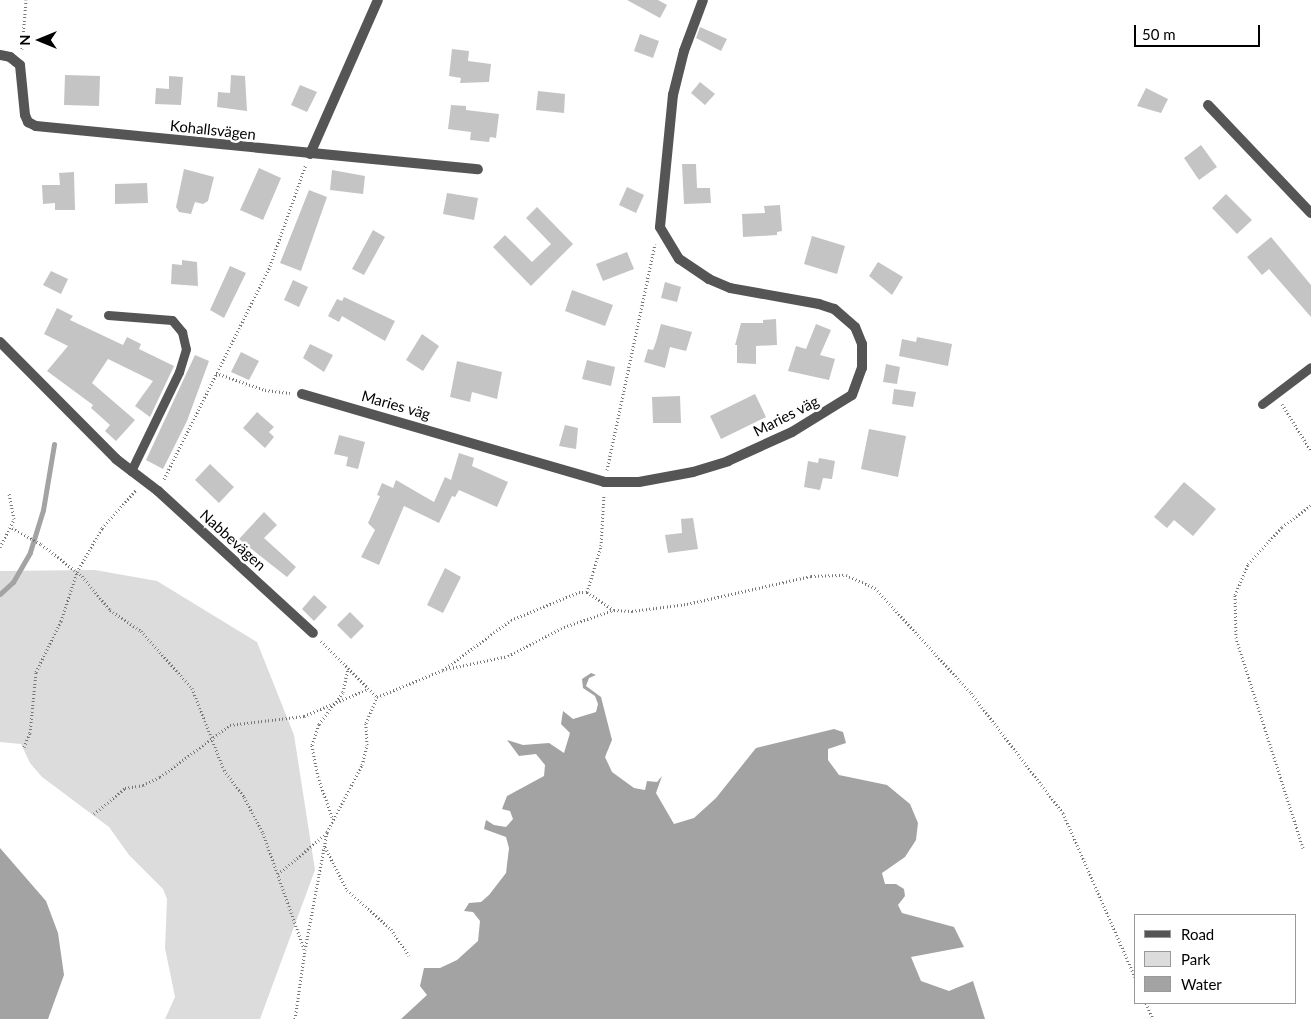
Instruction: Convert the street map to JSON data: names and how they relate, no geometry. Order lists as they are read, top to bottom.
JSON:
{
  "streets": {
    "street": ["Kohallsvägen", "Maries väg", "Nabbevägen"]
  },
  "legend": ["Road", "Park", "Water"],
  "scale_bar": "50 m",
  "north": "left"
}
